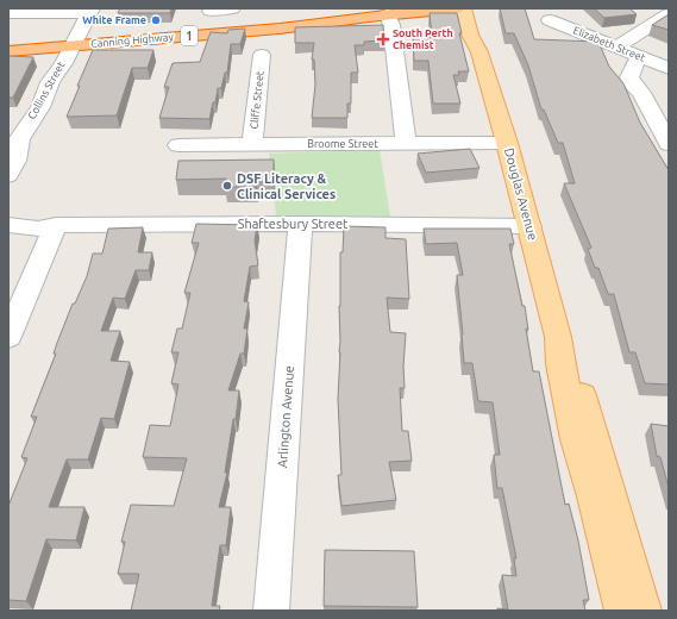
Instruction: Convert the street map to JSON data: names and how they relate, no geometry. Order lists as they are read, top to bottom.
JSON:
{
  "streets": {
    "highway": ["1", "Canning Highway"],
    "main road": ["Douglas Avenue"],
    "street": [
      "Elizabeth Street",
      "Collins Street",
      "Cliffe Street",
      "Broome Street",
      "Shaftesbury Street",
      "Arlington Avenue"
    ]
  },
  "crossings": [
    ["Canning Highway", "Collins Street"],
    ["Cliffe Street", "Broome Street"],
    ["Broome Street", "Douglas Avenue"],
    ["Douglas Avenue", "Shaftesbury Street"],
    ["Shaftesbury Street", "Arlington Avenue"]
  ],
  "places": {
    "other": ["White Frame", "DSF Literacy & Clinical Services"],
    "health": ["South Perth Chemist"]
  }
}
